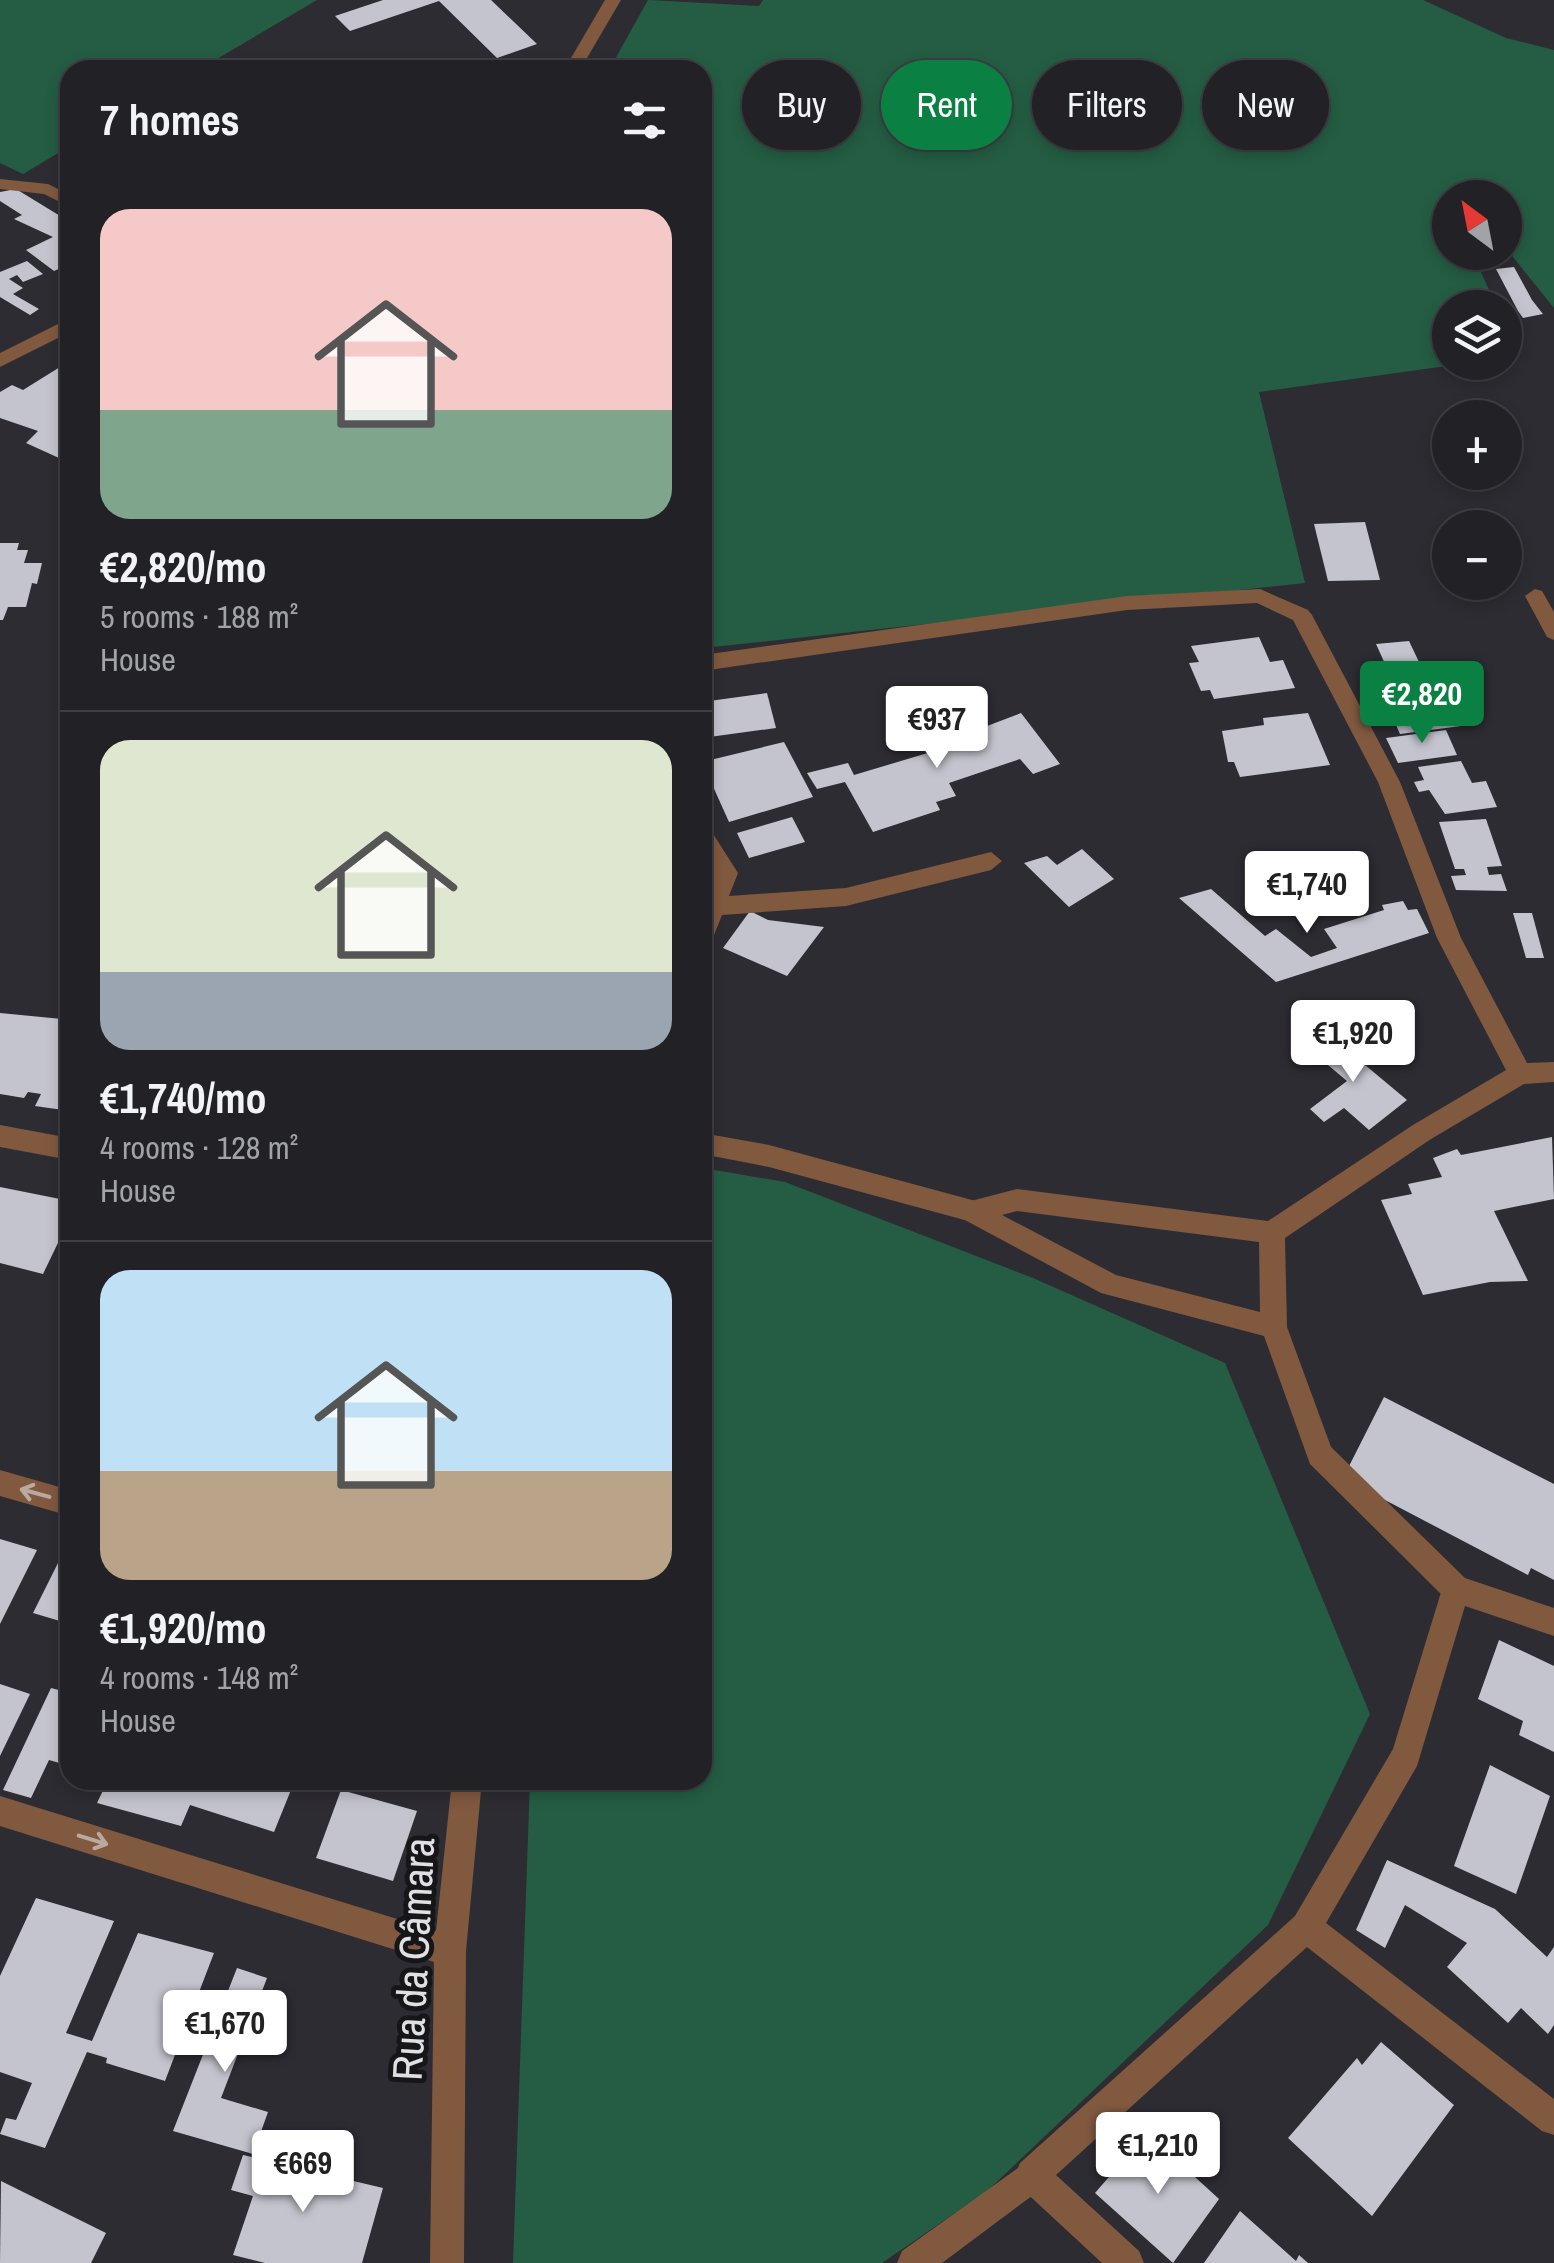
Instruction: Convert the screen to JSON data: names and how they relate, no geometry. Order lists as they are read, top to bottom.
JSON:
{
  "streets": {
    "street": ["Rua da Câmara"]
  },
  "north": "top left",
  "page": {
    "chip": [
      "Buy",
      "Rent",
      "Filters",
      "New"
    ],
    "heading": "7 homes",
    "map_buttons": ["+", "−"],
    "list": [
      {
        "name": "€2,820/mo",
        "note": "5 rooms · 188 m² · House"
      },
      {
        "name": "€1,740/mo",
        "note": "4 rooms · 128 m² · House"
      },
      {
        "name": "€1,920/mo",
        "note": "4 rooms · 148 m² · House"
      }
    ],
    "price": [
      "€2,820",
      "€937",
      "€1,740",
      "€1,920",
      "€1,670",
      "€1,210",
      "€669"
    ]
  }
}
